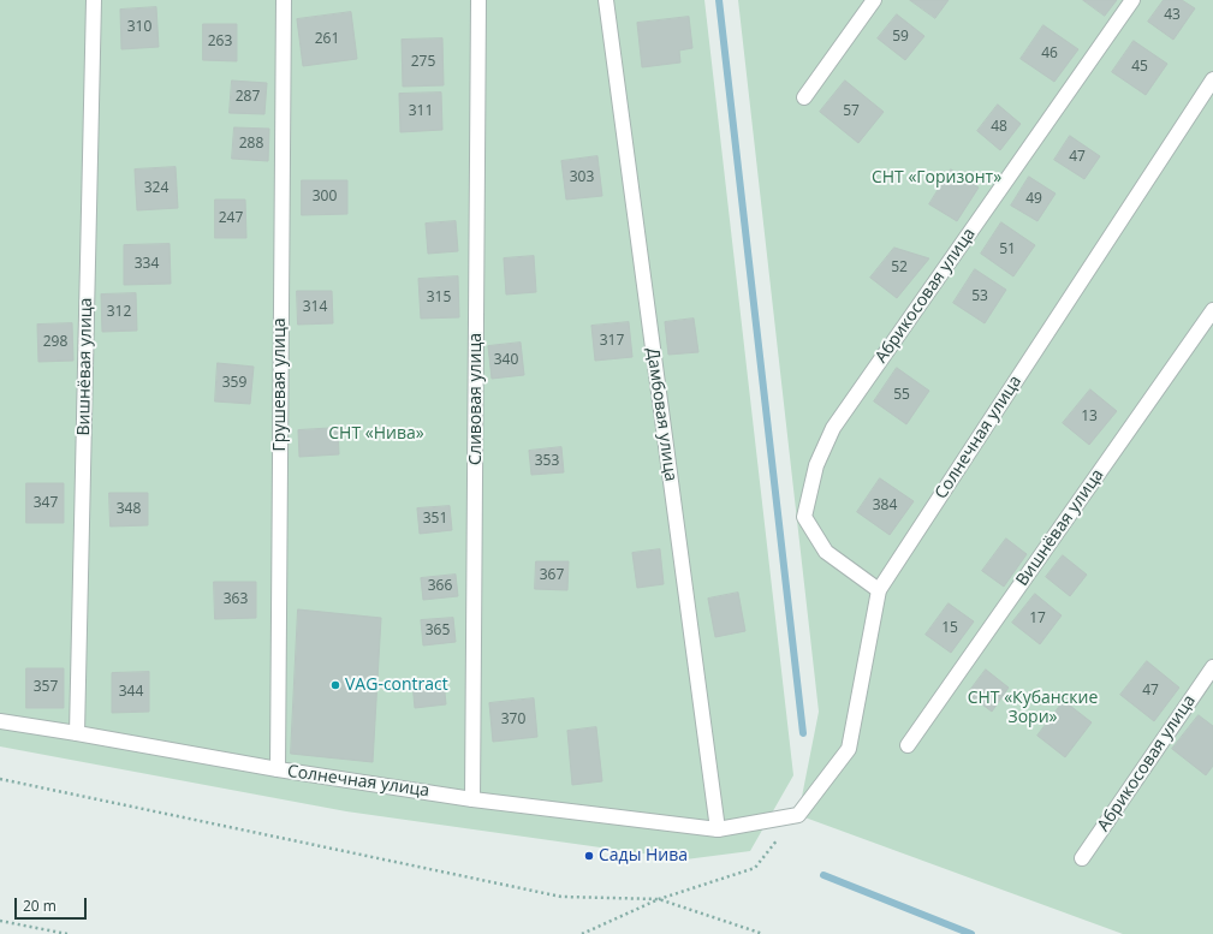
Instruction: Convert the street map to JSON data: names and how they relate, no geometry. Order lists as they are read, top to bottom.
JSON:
{
  "streets": {
    "street": [
      "Абрикосовая улица",
      "Вишнёвая улица",
      "Грушевая улица",
      "Сливовая улица",
      "Дамбовая улица",
      "Солнечная улица"
    ]
  },
  "crossings": [
    ["Абрикосовая улица", "Солнечная улица"],
    ["Вишнёвая улица", "Солнечная улица"],
    ["Грушевая улица", "Солнечная улица"],
    ["Сливовая улица", "Солнечная улица"],
    ["Дамбовая улица", "Солнечная улица"]
  ],
  "parks": ["СНТ «Горизонт»", "СНТ «Нива»", "СНТ «Кубанские Зори»"],
  "places": ["VAG-contract", "Сады Нива"],
  "house_numbers": [
    "43",
    "310",
    "59",
    "261",
    "263",
    "46",
    "275",
    "45",
    "287",
    "311",
    "57",
    "48",
    "288",
    "47",
    "303",
    "324",
    "300",
    "49",
    "247",
    "51",
    "334",
    "52",
    "53",
    "315",
    "314",
    "312",
    "317",
    "298",
    "340",
    "359",
    "55",
    "13",
    "353",
    "347",
    "384",
    "348",
    "351",
    "367",
    "366",
    "363",
    "17",
    "15",
    "365",
    "357",
    "47",
    "344",
    "370"
  ],
  "scale_bar": "20 m"
}
